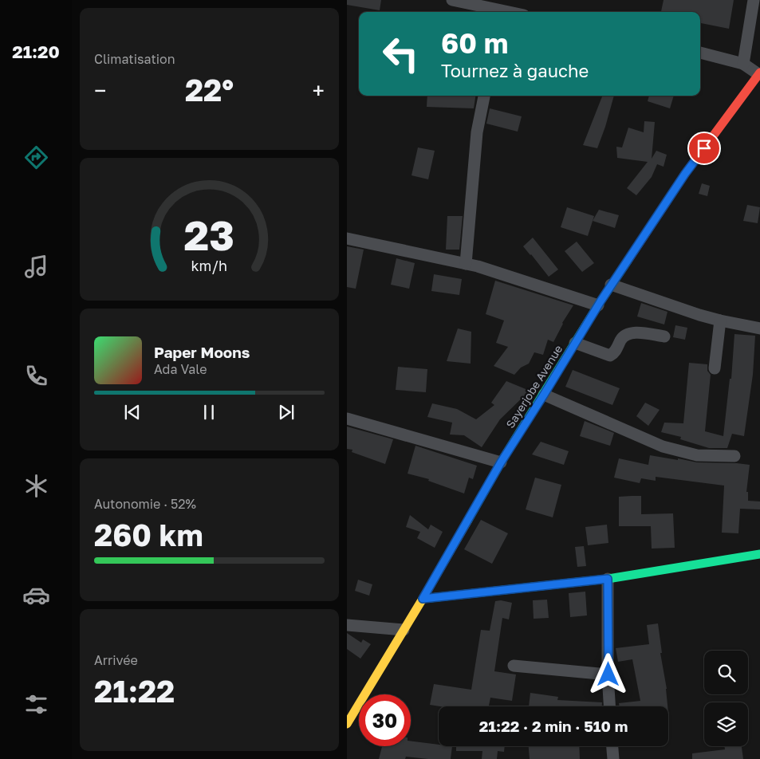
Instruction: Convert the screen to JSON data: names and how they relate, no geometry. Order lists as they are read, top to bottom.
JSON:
{
  "streets": {
    "main road": ["Sayerjobe Avenue"]
  },
  "page": {
    "tabs": "21:20",
    "tile": [
      "Climatisation",
      ["Autonomie · 52%", "260 km"],
      ["Arrivée", "21:22"]
    ],
    "turn": ["60 m", "Tournez à gauche"],
    "heat": ["−", "22°", "+"],
    "song": ["Paper Moons", "Ada Vale"],
    "limit": "30",
    "trip": "21:22 · 2 min · 510 m",
    "gauge": ["23", "km/h"]
  }
}
